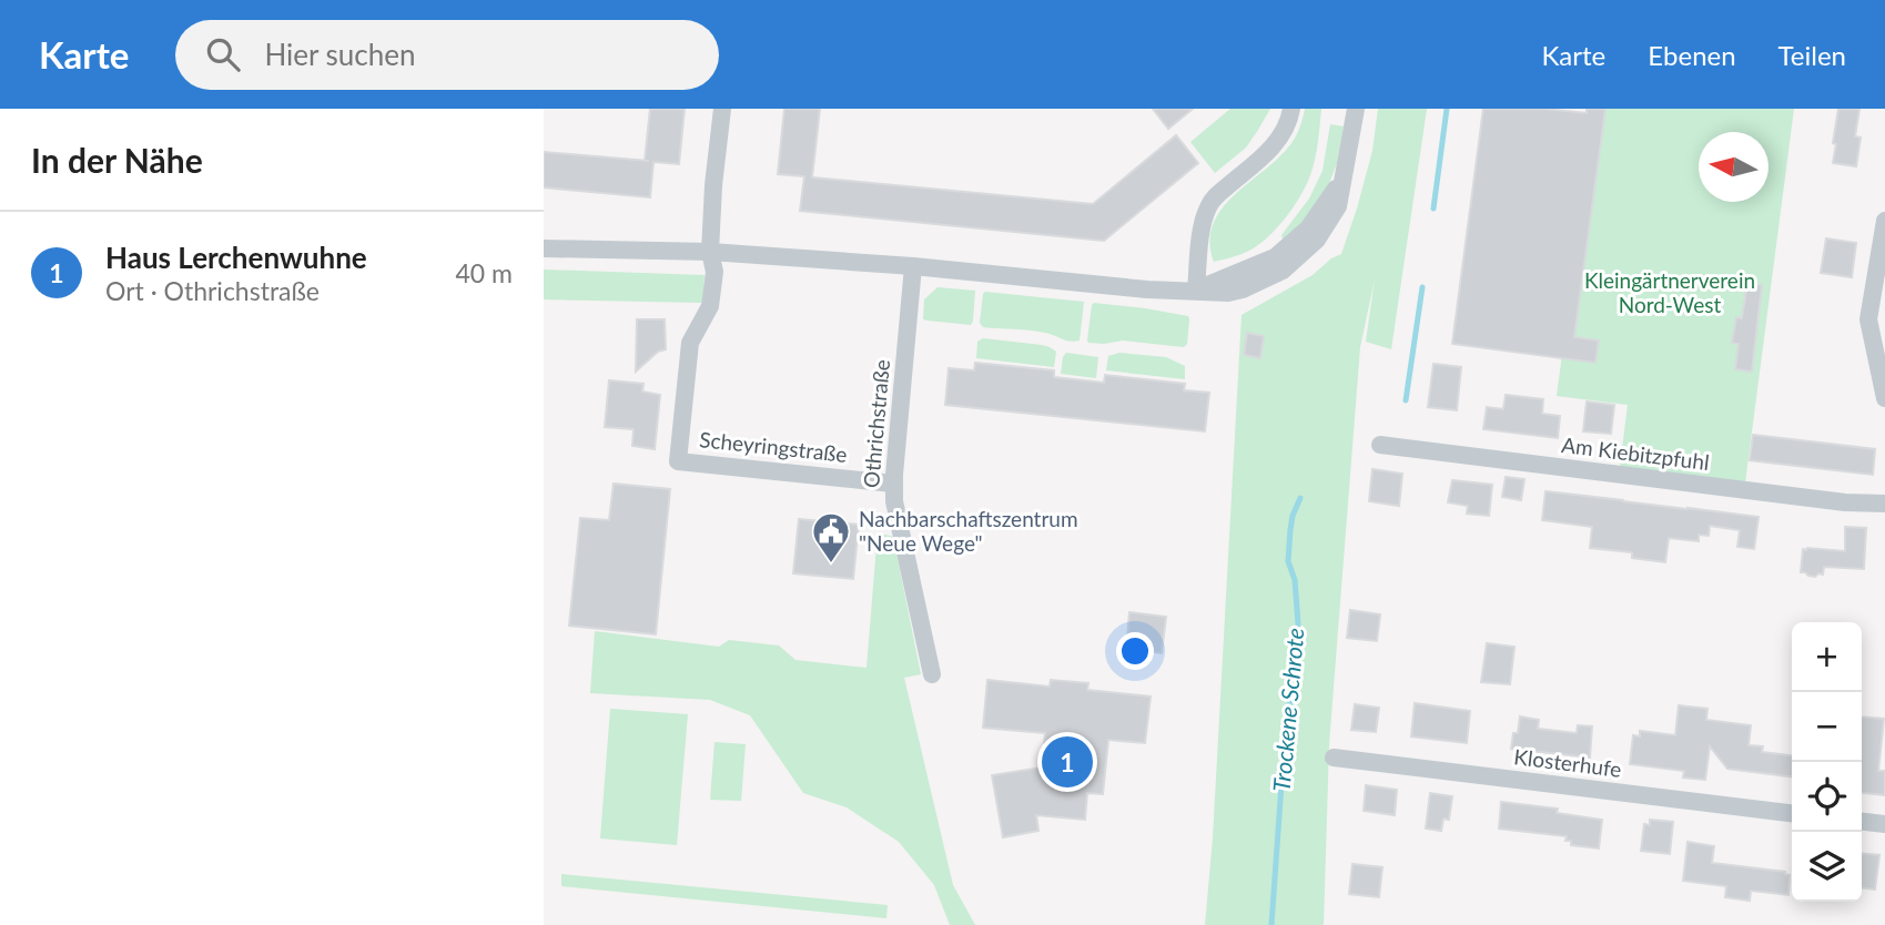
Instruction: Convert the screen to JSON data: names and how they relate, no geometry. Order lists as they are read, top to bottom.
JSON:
{
  "streets": {
    "street": [
      "Othrichstraße",
      "Scheyringstraße",
      "Am Kiebitzpfuhl",
      "Klosterhufe"
    ]
  },
  "crossings": [
    ["Othrichstraße", "Scheyringstraße"]
  ],
  "water": ["Trockene Schrote"],
  "parks": ["Kleingärtnerverein Nord-West"],
  "places": {
    "public building": ["Nachbarschaftszentrum \"Neue Wege\""]
  },
  "north": "left",
  "page": {
    "header": "Karte",
    "search": "Hier suchen",
    "nav": ["Karte", "Ebenen", "Teilen"],
    "heading": "In der Nähe",
    "list": [
      {
        "mark": "1",
        "name": "Haus Lerchenwuhne",
        "note": "Ort · Othrichstraße",
        "value": "40 m"
      }
    ],
    "map_buttons": ["+", "−"],
    "pins": "1"
  }
}
